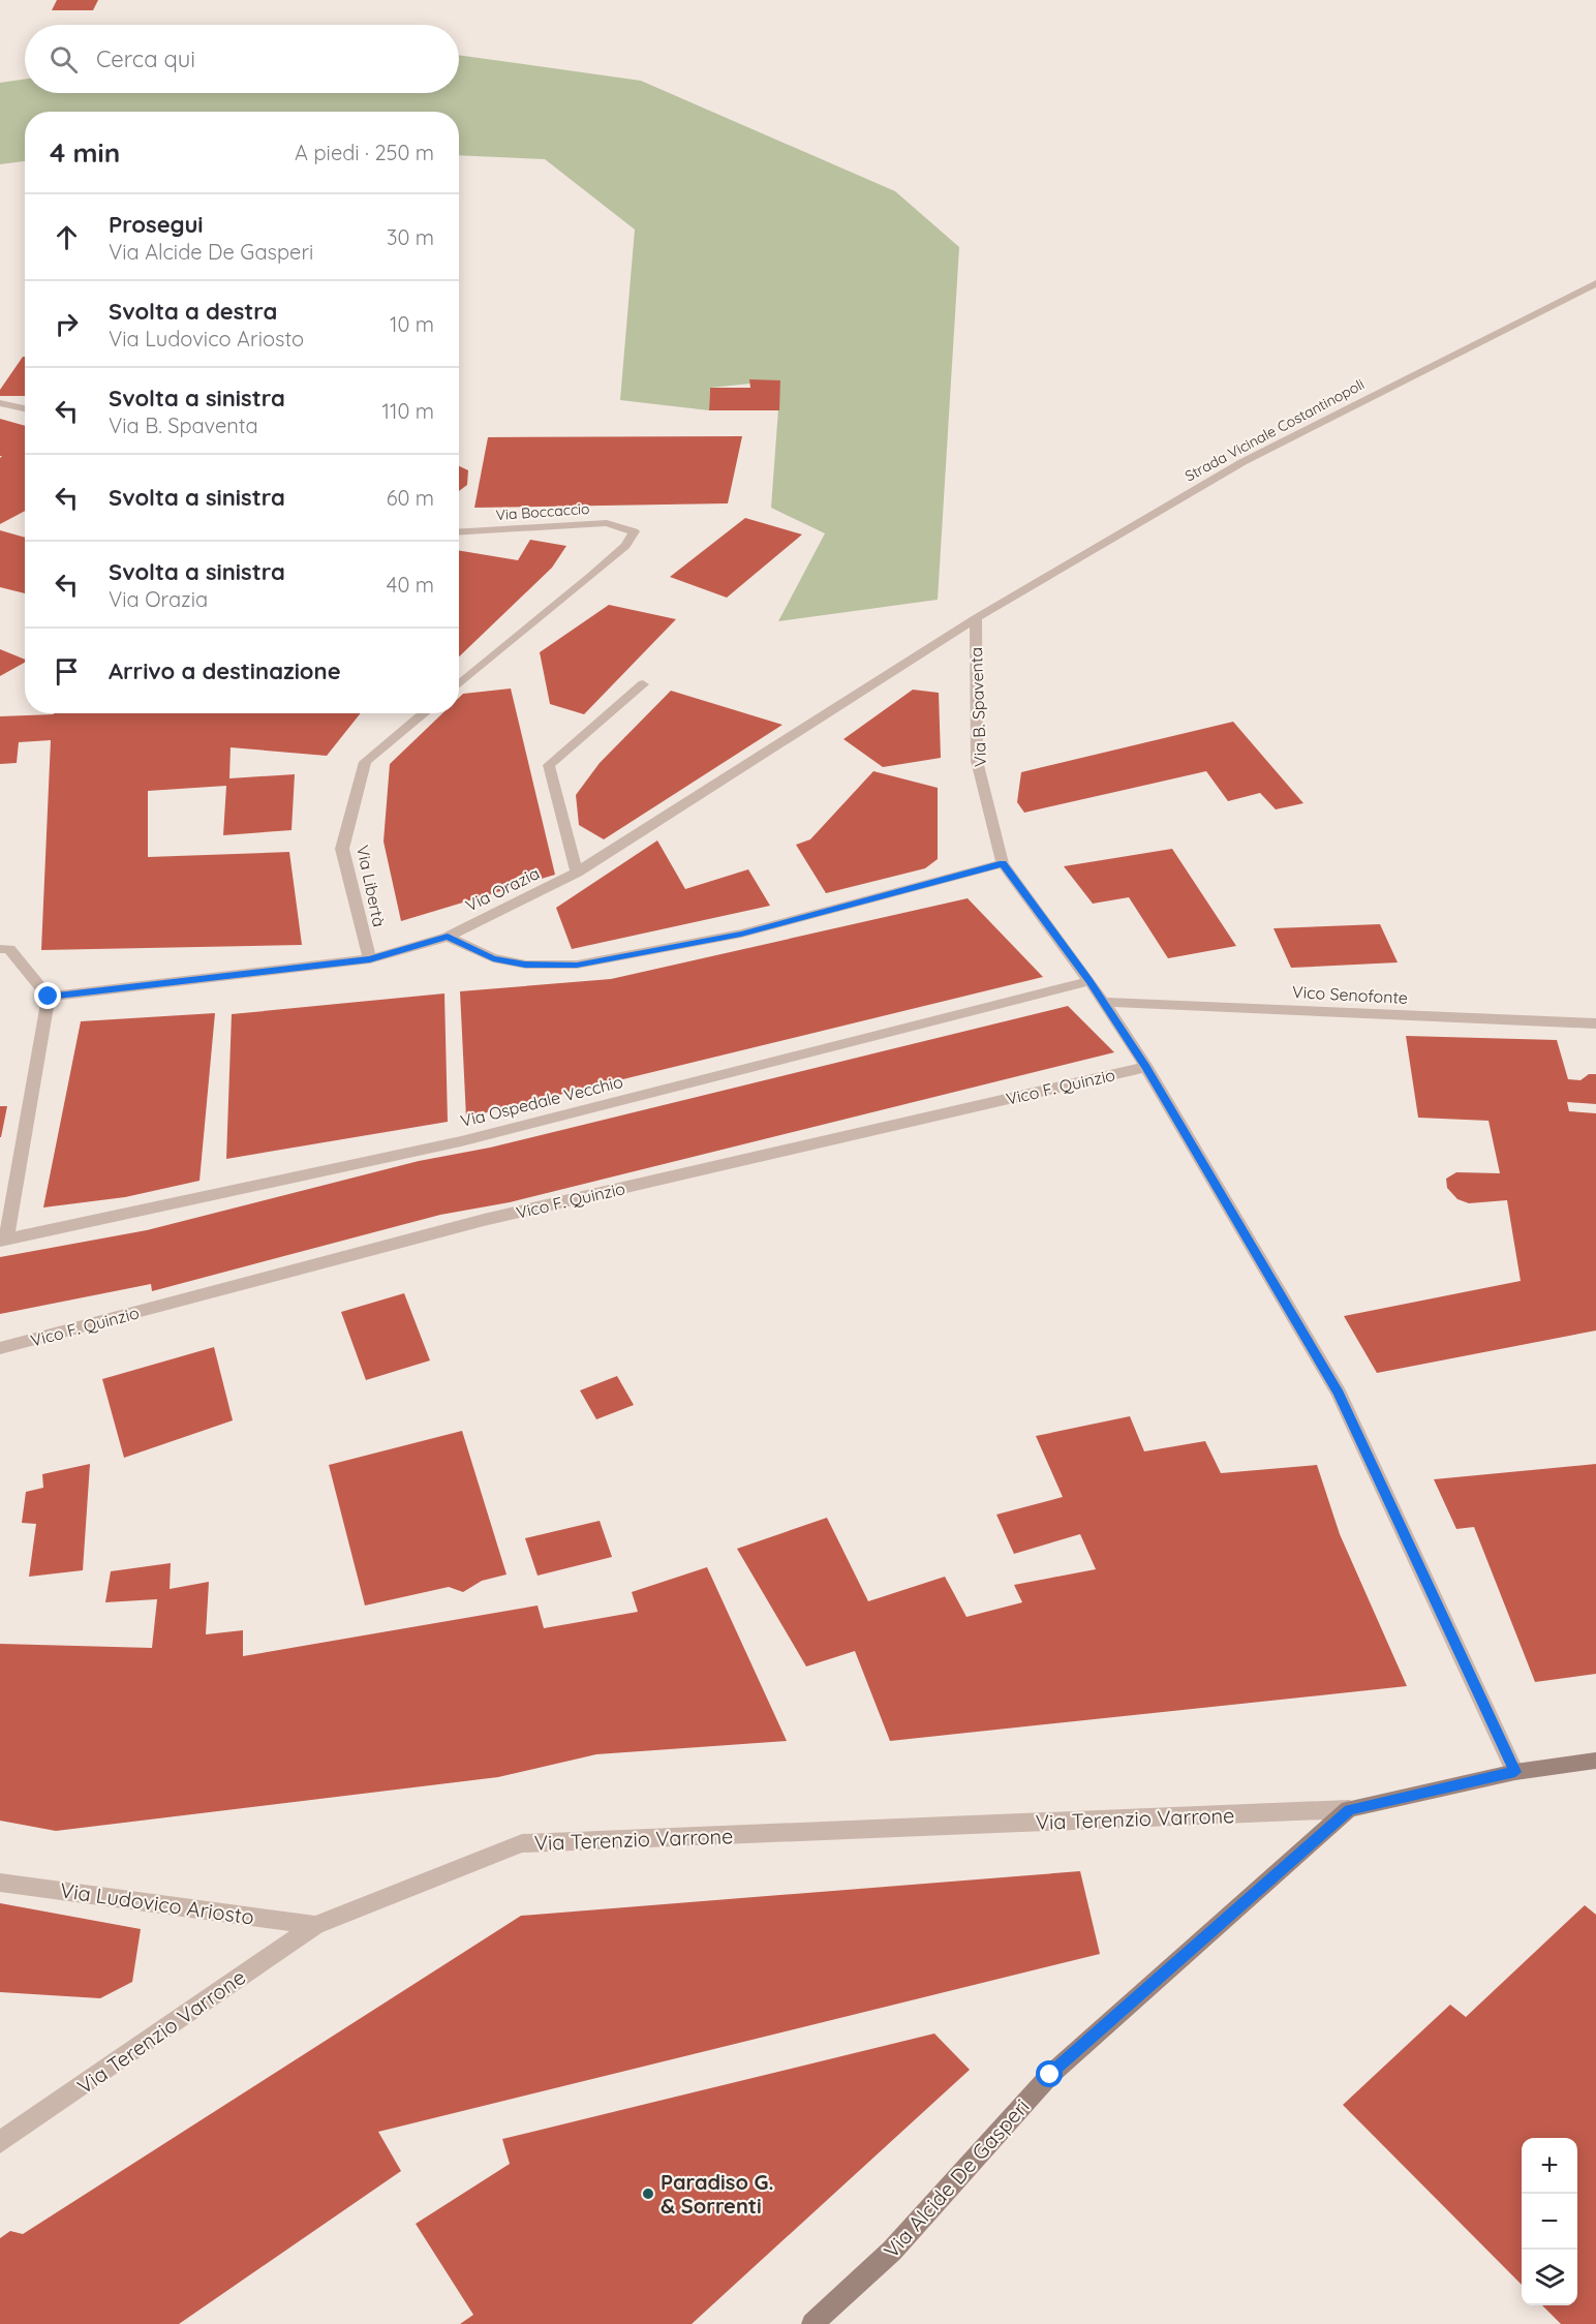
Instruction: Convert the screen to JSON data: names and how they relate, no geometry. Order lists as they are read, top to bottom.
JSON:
{
  "streets": {
    "street": [
      "Strada Vicinale Costantinopoli",
      "Via Boccaccio",
      "Via B. Spaventa",
      "Via Libertà",
      "Via Orazia",
      "Vico Senofonte",
      "Vico F. Quinzio",
      "Via Ospedale Vecchio",
      "Via Terenzio Varrone",
      "Via Ludovico Ariosto",
      "Via Alcide De Gasperi"
    ]
  },
  "crossings": [
    ["Strada Vicinale Costantinopoli", "Via B. Spaventa"],
    ["Strada Vicinale Costantinopoli", "Via Orazia"],
    ["Via B. Spaventa", "Via Orazia"],
    ["Via B. Spaventa", "Vico Senofonte"],
    ["Via B. Spaventa", "Vico F. Quinzio"],
    ["Via B. Spaventa", "Via Ospedale Vecchio"],
    ["Via Libertà", "Via Orazia"],
    ["Via Terenzio Varrone", "Via Ludovico Ariosto"],
    ["Via Terenzio Varrone", "Via Alcide De Gasperi"]
  ],
  "places": ["Paradiso G. & Sorrenti"],
  "page": {
    "search": "Cerca qui",
    "heading": ["4 min", "A piedi · 250 m"],
    "list": [
      ["Prosegui", "Via Alcide De Gasperi", "30 m"],
      ["Svolta a destra", "Via Ludovico Ariosto", "10 m"],
      ["Svolta a sinistra", "Via B. Spaventa", "110 m"],
      ["Svolta a sinistra", "60 m"],
      ["Svolta a sinistra", "Via Orazia", "40 m"],
      "Arrivo a destinazione"
    ],
    "map_buttons": ["+", "−"]
  }
}
